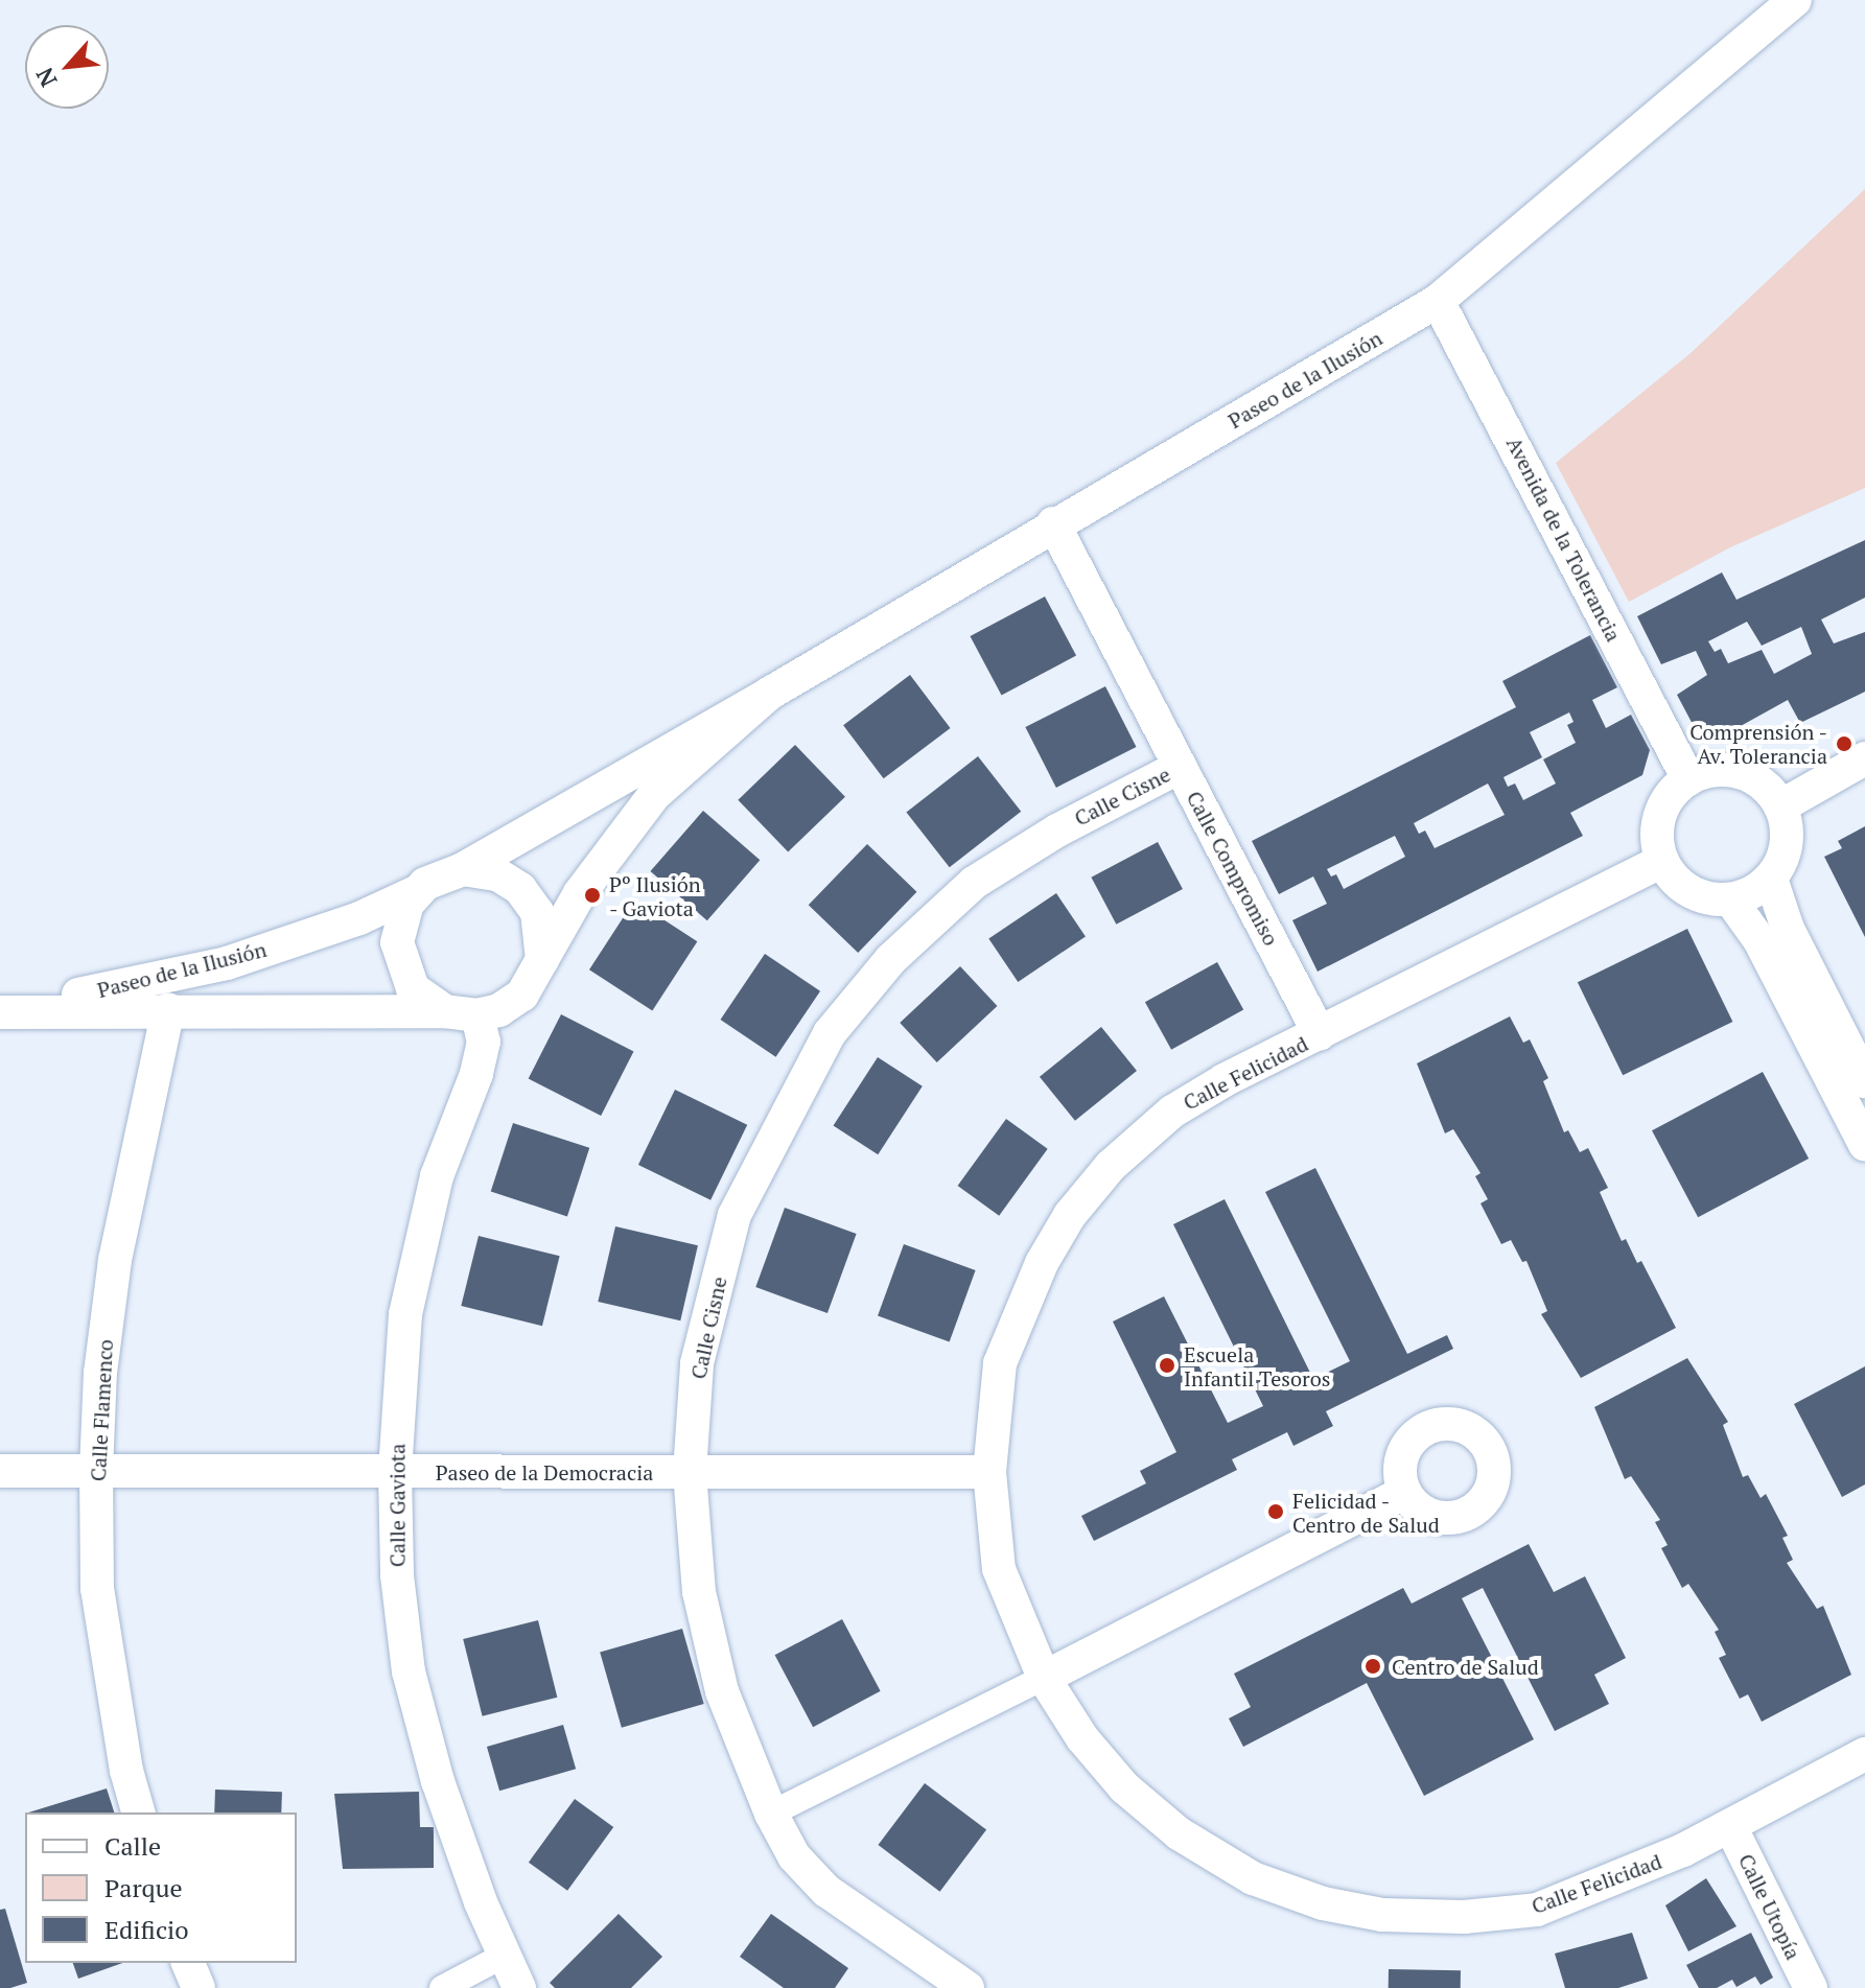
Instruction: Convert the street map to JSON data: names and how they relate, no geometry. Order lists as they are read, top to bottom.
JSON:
{
  "streets": {
    "street": [
      "Paseo de la Ilusión",
      "Avenida de la Tolerancia",
      "Calle Cisne",
      "Calle Compromiso",
      "Calle Felicidad",
      "Calle Flamenco",
      "Paseo de la Democracia",
      "Calle Gaviota",
      "Calle Utopía"
    ]
  },
  "crossings": [
    ["Paseo de la Ilusión", "Avenida de la Tolerancia"],
    ["Paseo de la Ilusión", "Calle Compromiso"],
    ["Paseo de la Ilusión", "Calle Flamenco"],
    ["Paseo de la Ilusión", "Calle Gaviota"],
    ["Avenida de la Tolerancia", "Calle Felicidad"],
    ["Calle Cisne", "Calle Compromiso"],
    ["Calle Cisne", "Paseo de la Democracia"],
    ["Calle Compromiso", "Calle Felicidad"],
    ["Calle Felicidad", "Paseo de la Democracia"],
    ["Calle Felicidad", "Calle Utopía"],
    ["Calle Flamenco", "Paseo de la Democracia"],
    ["Paseo de la Democracia", "Calle Gaviota"]
  ],
  "places": [
    "Comprensión - Av. Tolerancia",
    "Pº Ilusión - Gaviota",
    "Escuela Infantil Tesoros",
    "Felicidad - Centro de Salud",
    "Centro de Salud"
  ],
  "legend": ["Calle", "Parque", "Edificio"],
  "north": "bottom left"
}
